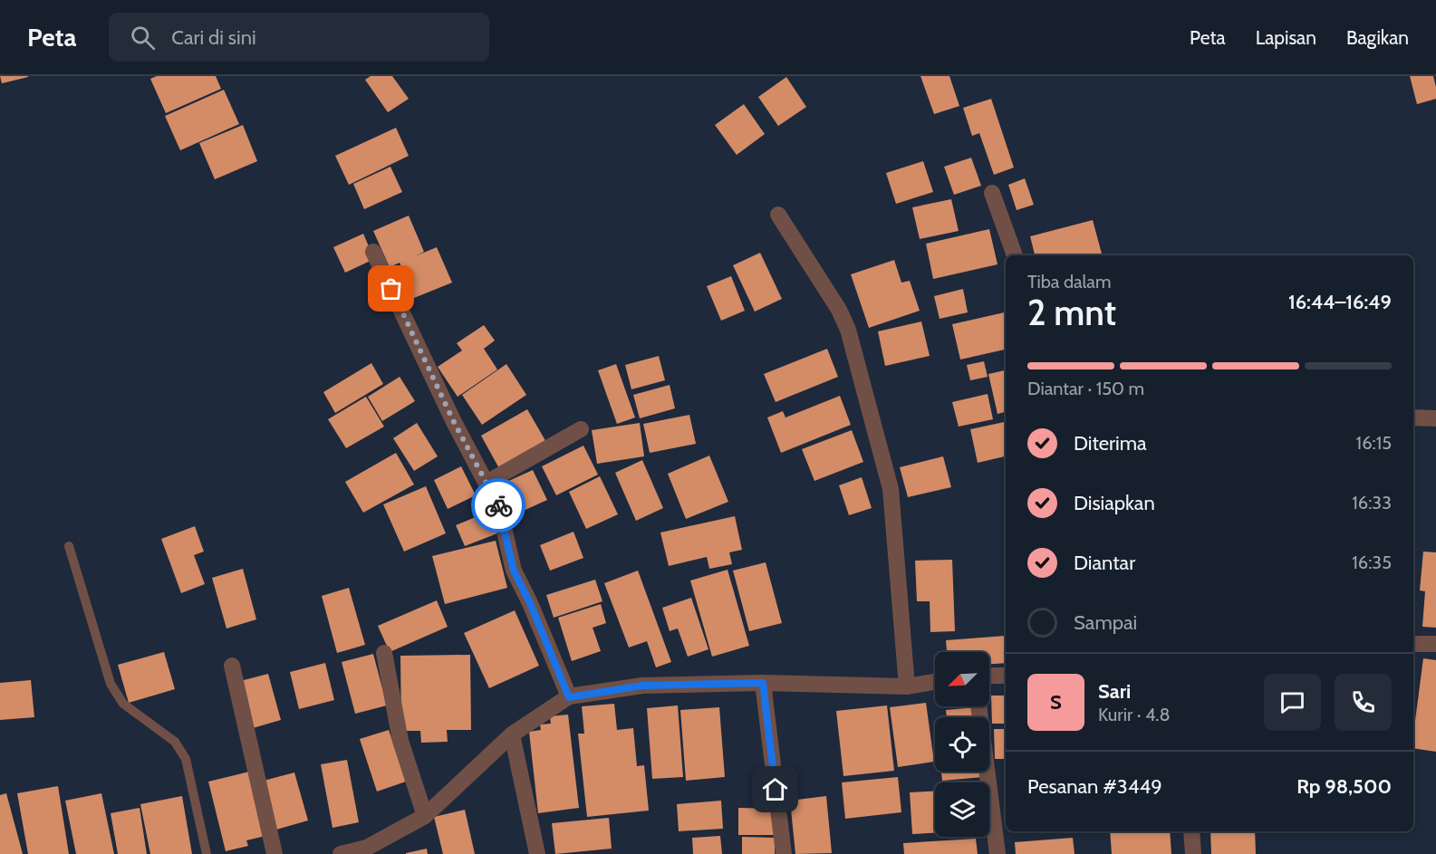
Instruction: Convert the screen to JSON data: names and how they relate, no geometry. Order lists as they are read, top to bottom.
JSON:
{
  "north": "bottom left",
  "page": {
    "header": "Peta",
    "search": "Cari di sini",
    "nav": ["Peta", "Lapisan", "Bagikan"],
    "heading": ["2 mnt", "Tiba dalam", "16:44–16:49"],
    "panel": [
      "Sari",
      "Kurir · 4.8",
      "Pesanan #3449",
      "Rp 98,500"
    ],
    "bar": "Diantar · 150 m",
    "list": [
      ["Diterima", "16:15"],
      ["Disiapkan", "16:33"],
      ["Diantar", "16:35"],
      "Sampai"
    ],
    "round": "S"
  }
}
